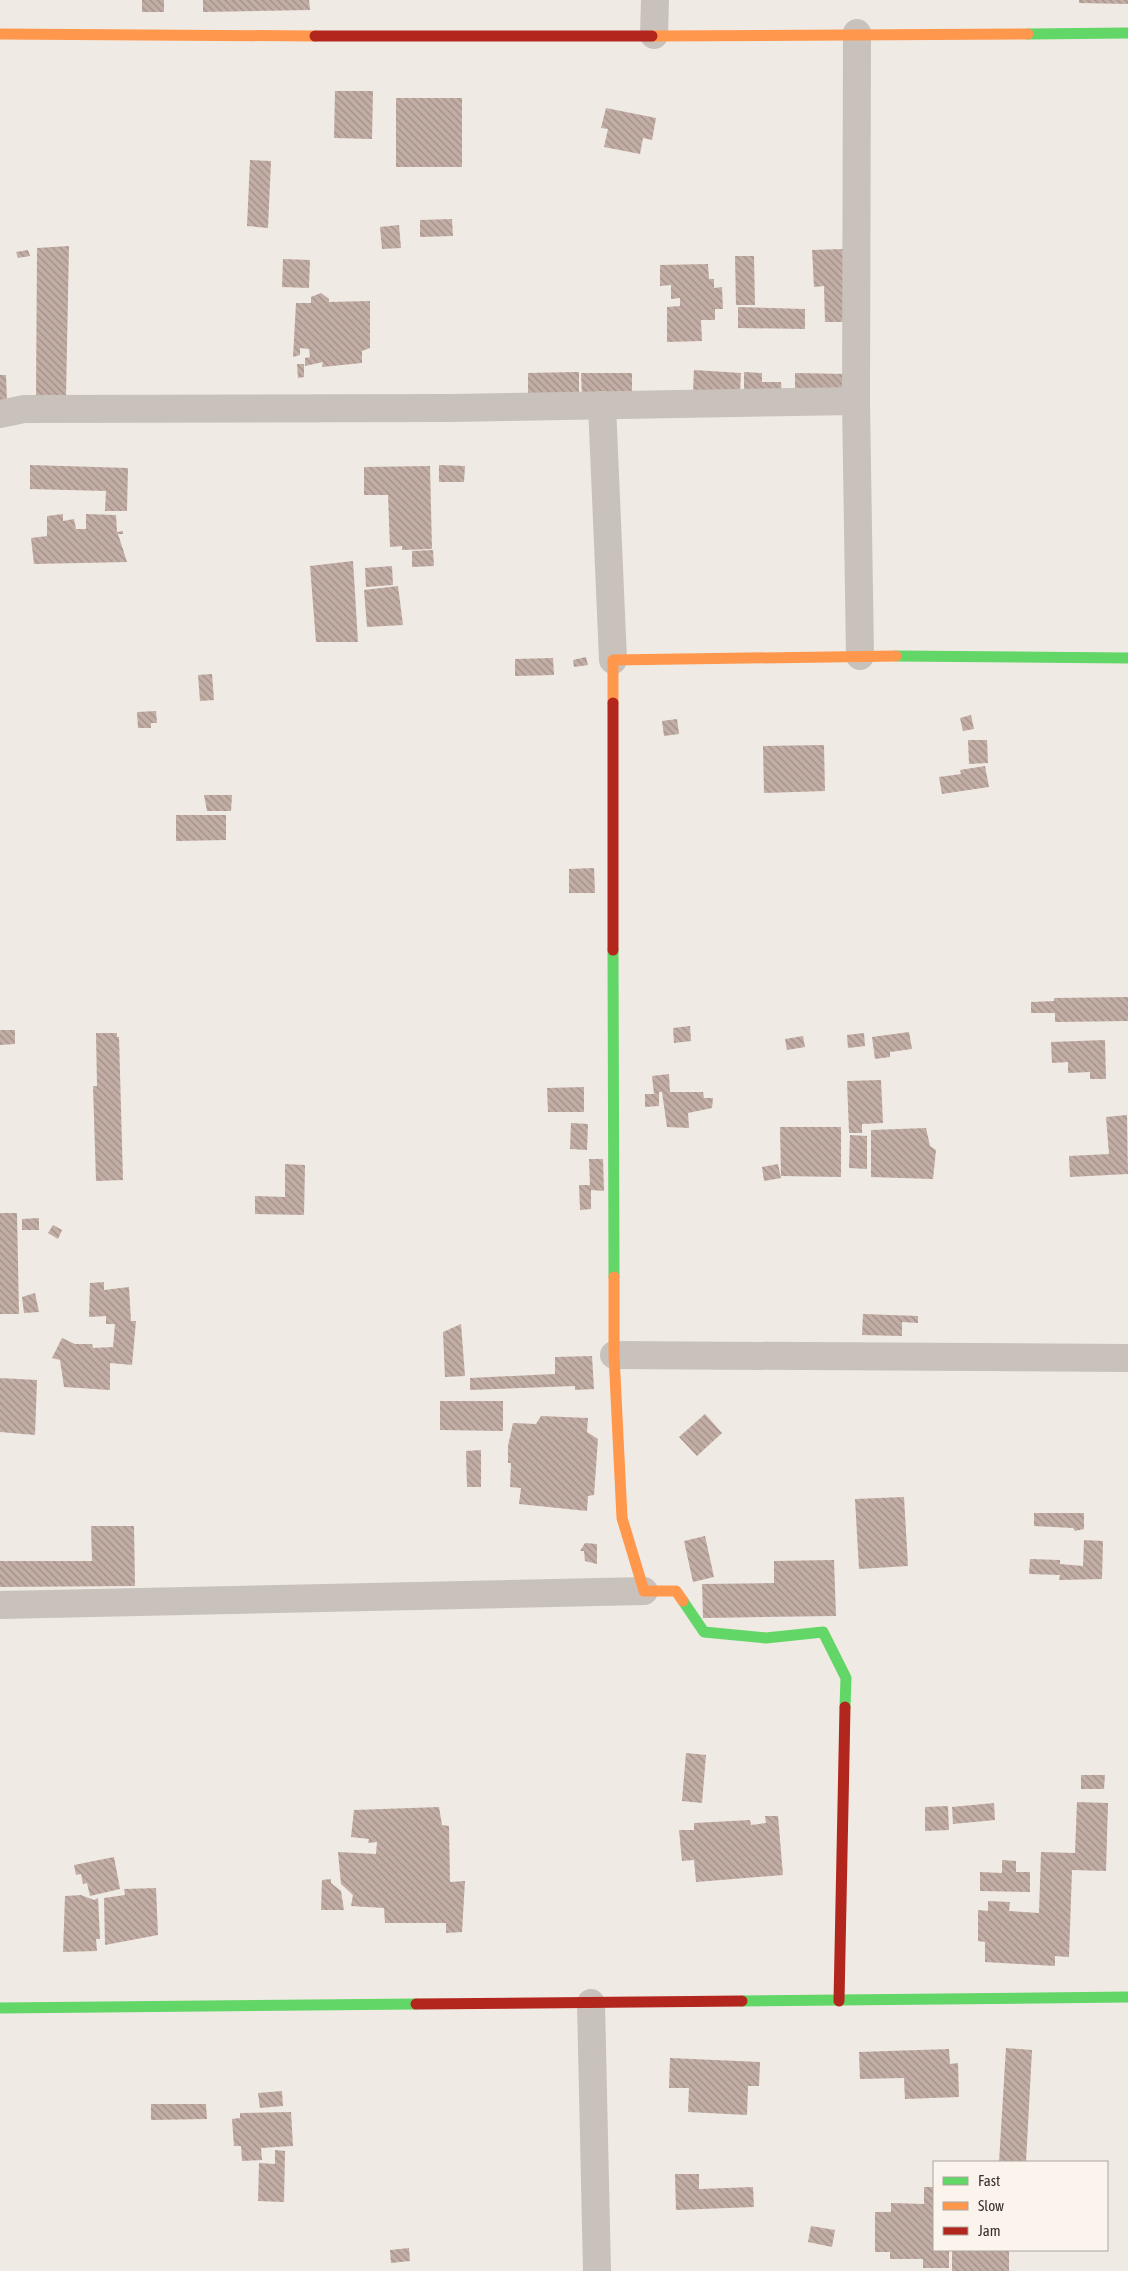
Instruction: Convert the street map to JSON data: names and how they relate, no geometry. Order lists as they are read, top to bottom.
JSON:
{
  "legend": ["Fast", "Slow", "Jam"]
}
